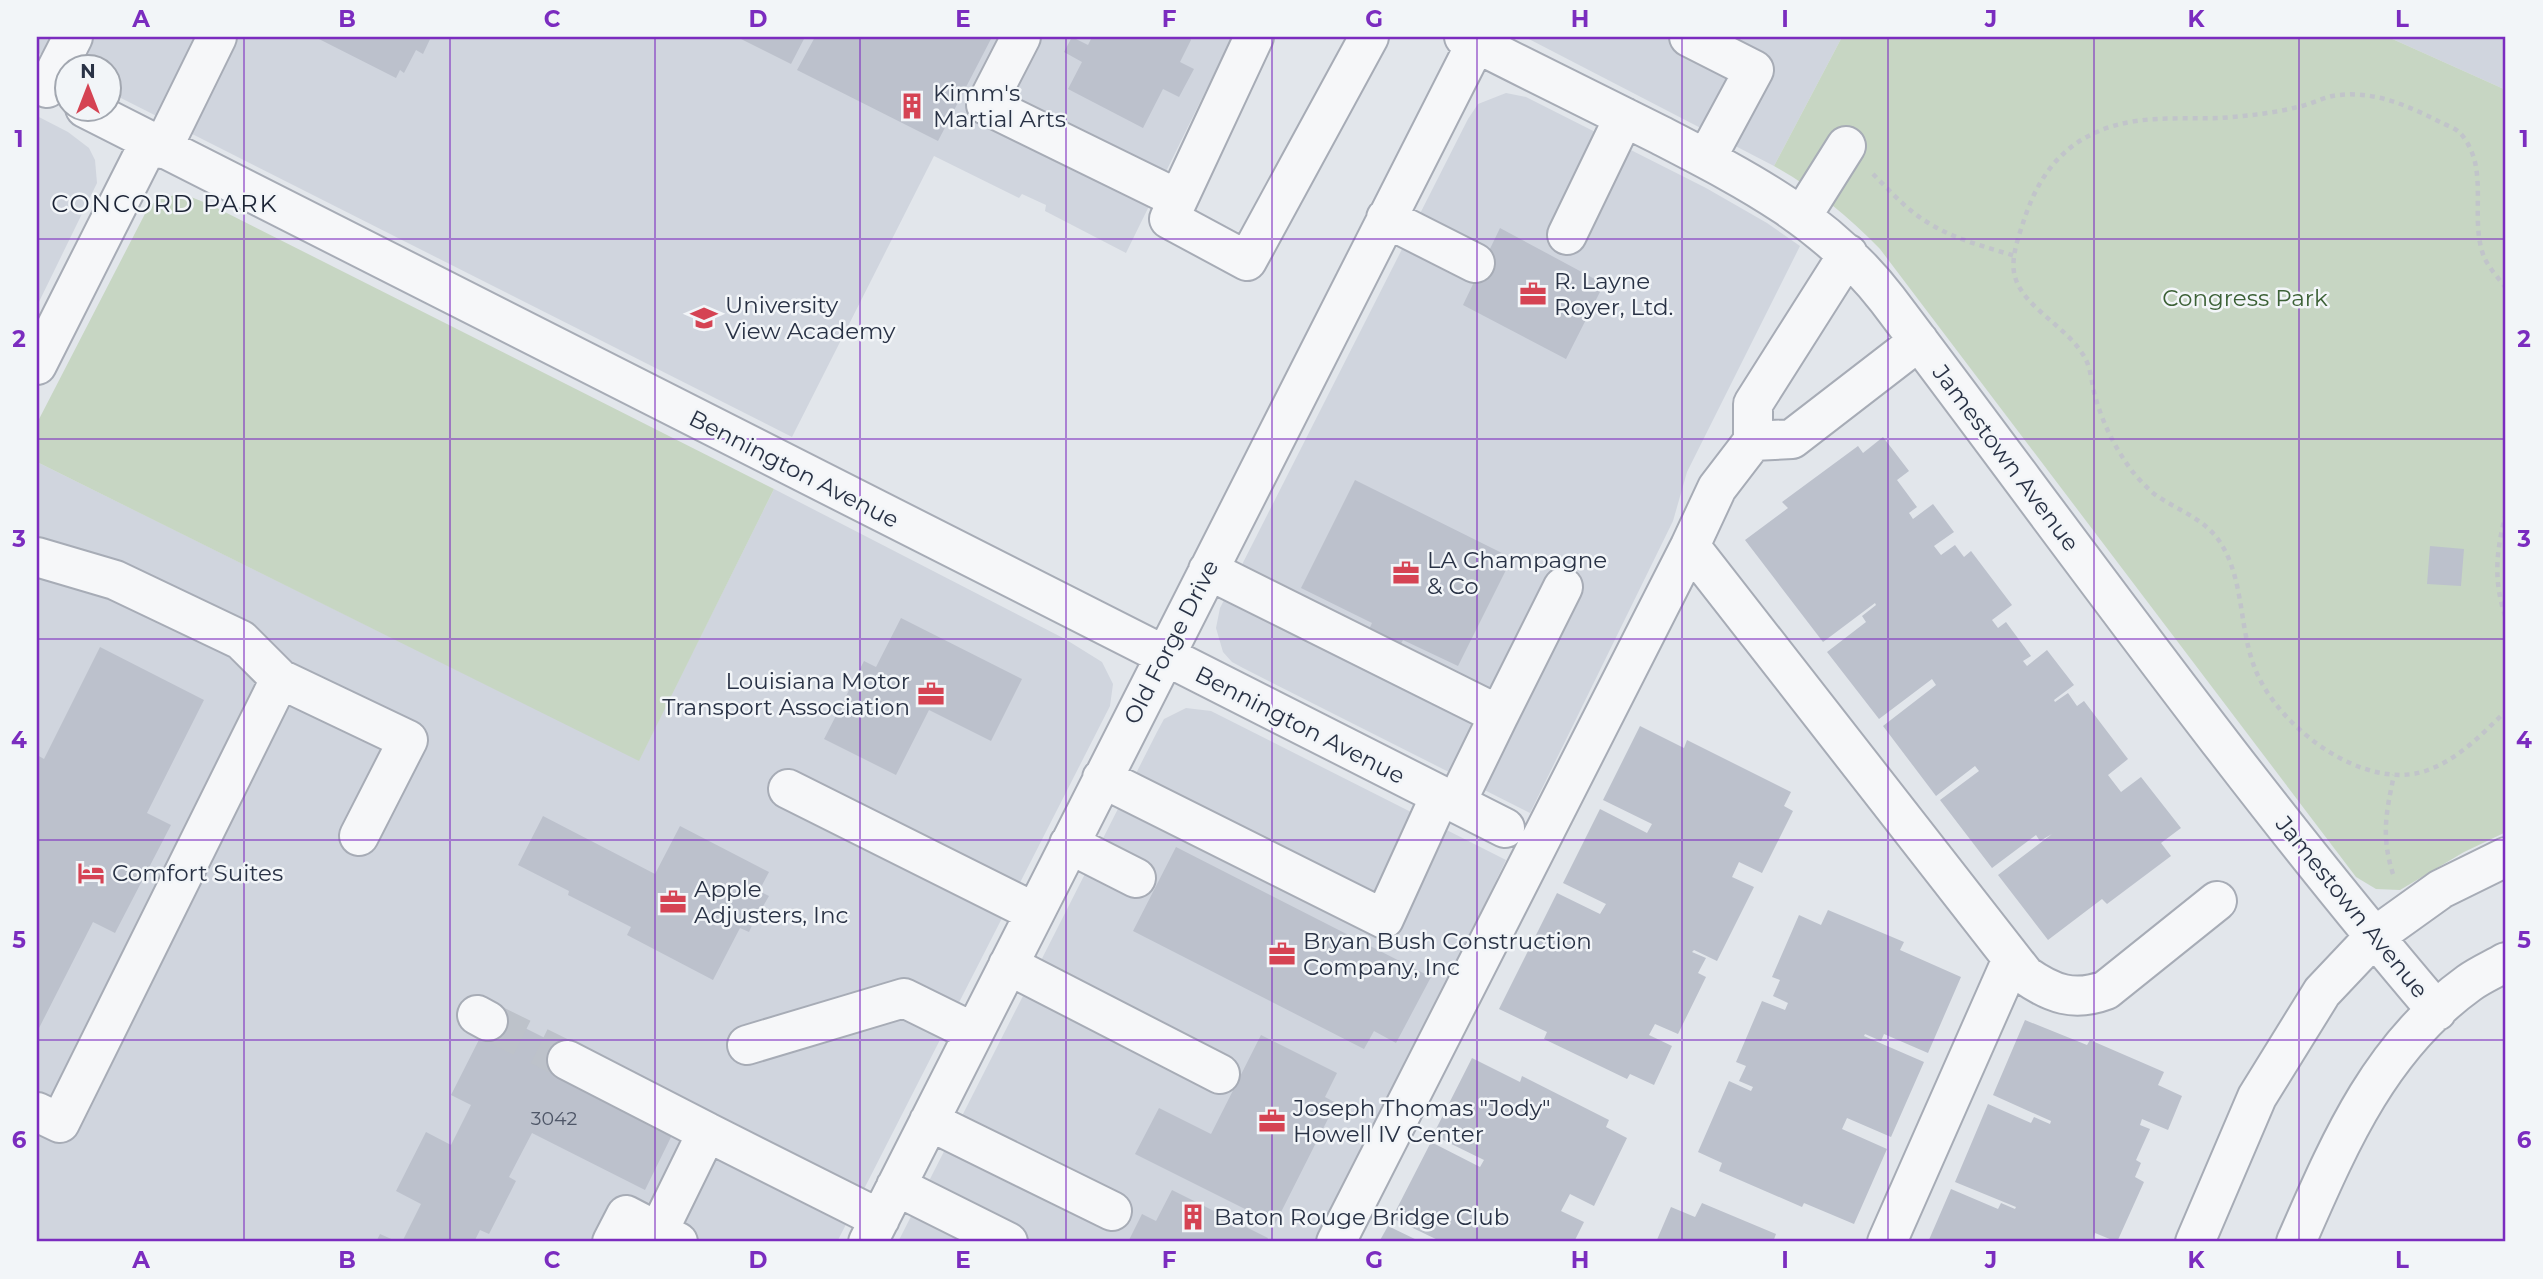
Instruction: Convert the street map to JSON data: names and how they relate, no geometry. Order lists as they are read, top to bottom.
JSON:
{
  "streets": {
    "street": ["Jamestown Avenue", "Bennington Avenue", "Old Forge Drive"]
  },
  "crossings": [
    ["Jamestown Avenue", "Old Forge Drive"],
    ["Bennington Avenue", "Old Forge Drive"]
  ],
  "districts": ["CONCORD PARK"],
  "parks": ["Congress Park"],
  "places": {
    "building": ["Kimm's Martial Arts", "Baton Rouge Bridge Club"],
    "office": [
      "R. Layne Royer, Ltd.",
      "LA Champagne & Co",
      "Louisiana Motor Transport Association",
      "Apple Adjusters, Inc",
      "Bryan Bush Construction Company, Inc",
      "Joseph Thomas \"Jody\" Howell IV Center"
    ],
    "school or university": ["University View Academy"],
    "hotel": ["Comfort Suites"]
  },
  "house_numbers": ["3042"],
  "north": "top",
  "grid": {
    "columns": [
      "A",
      "B",
      "C",
      "D",
      "E",
      "F",
      "G",
      "H",
      "I",
      "J",
      "K",
      "L"
    ],
    "rows": [
      "1",
      "2",
      "3",
      "4",
      "5",
      "6"
    ]
  }
}
